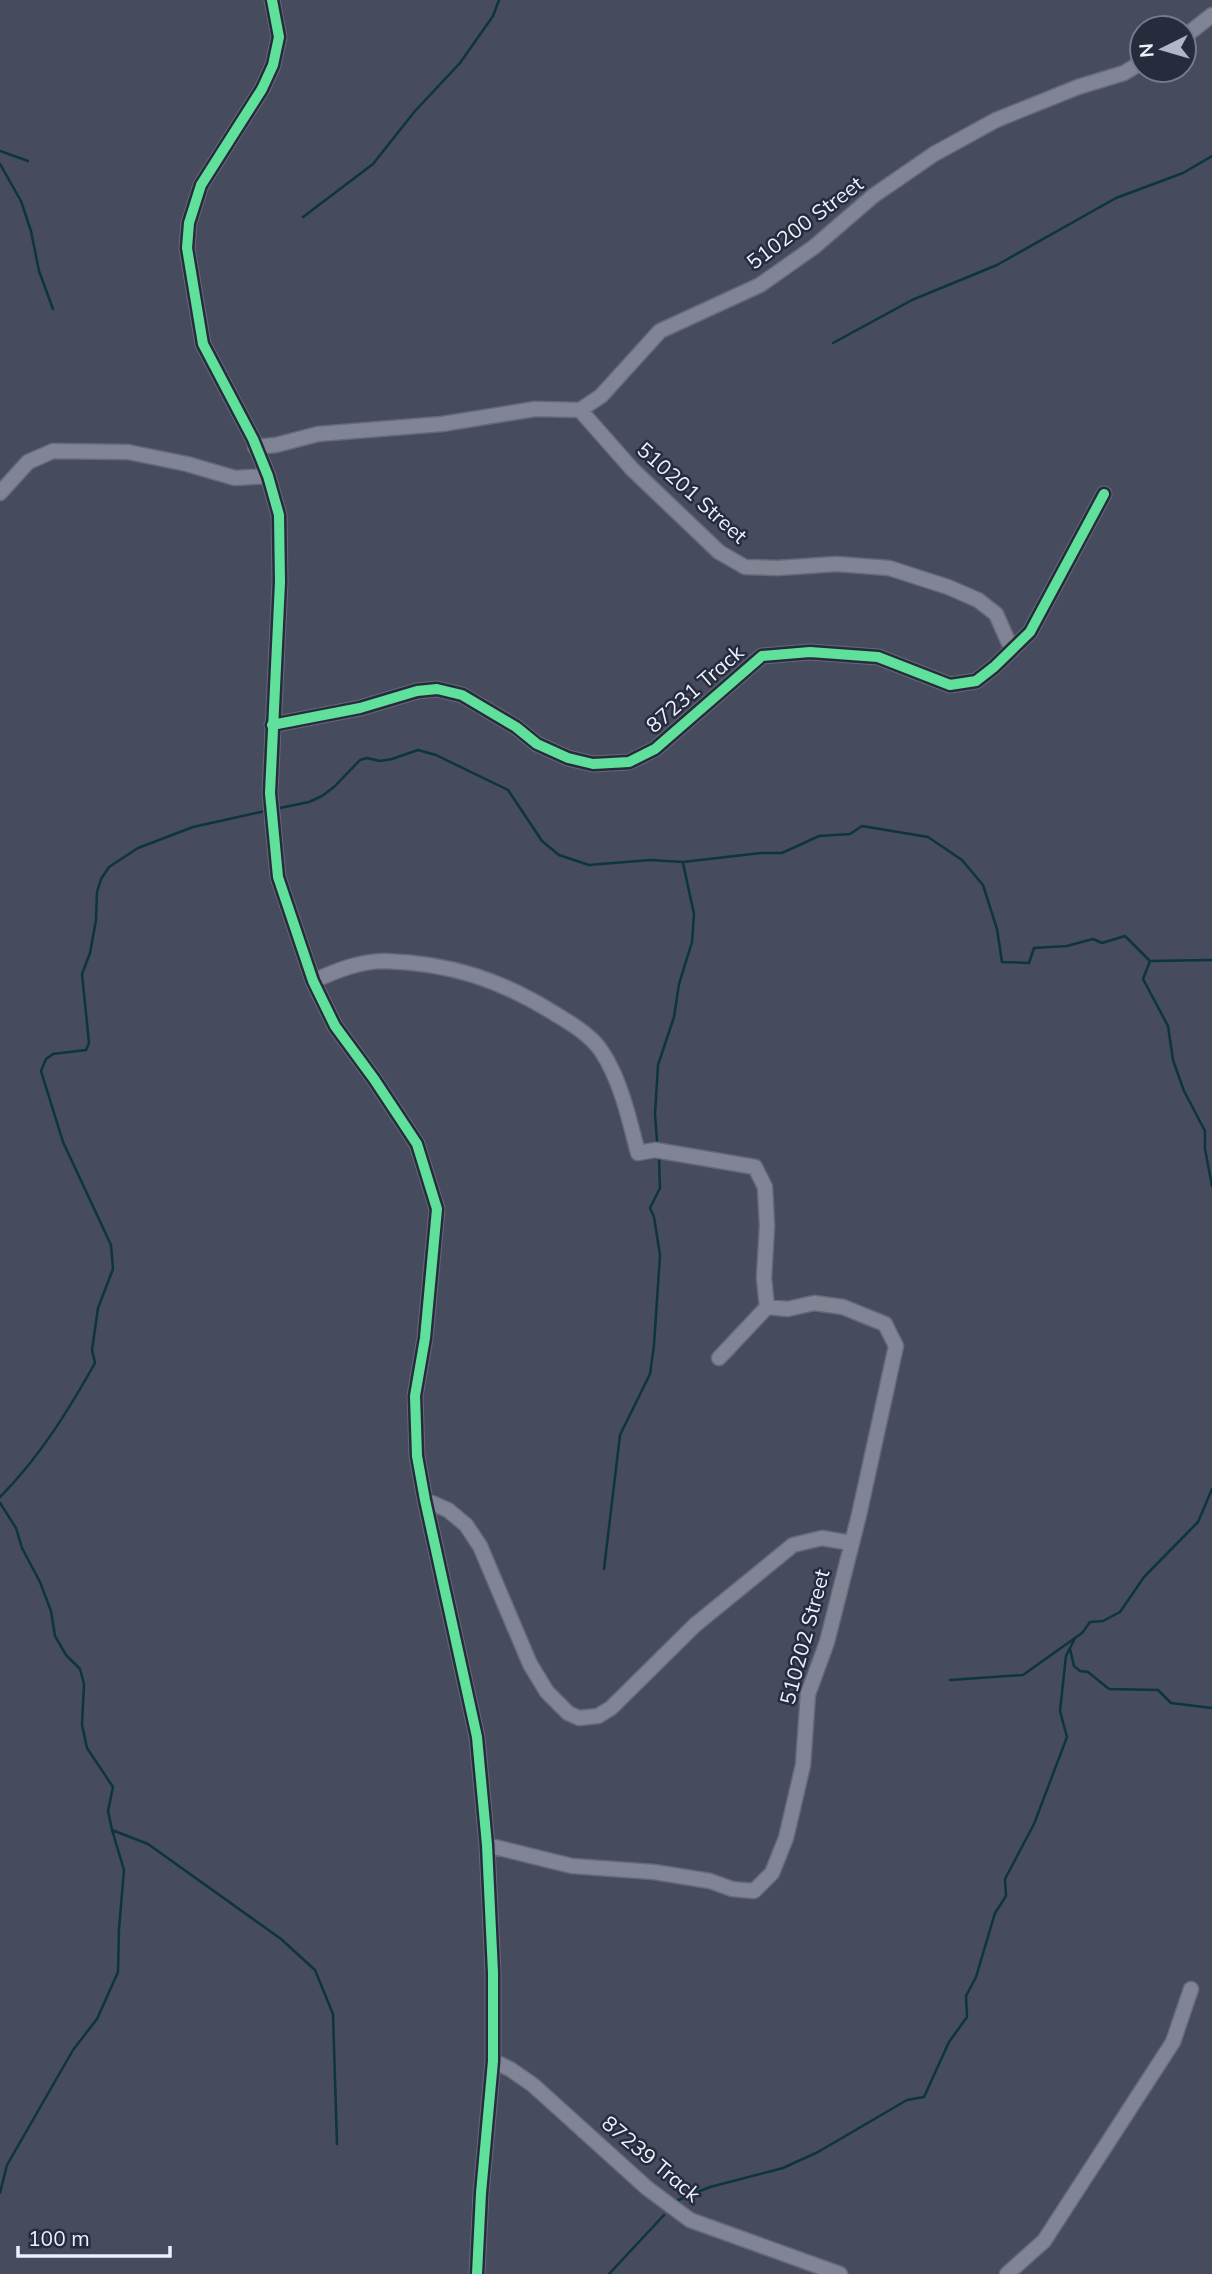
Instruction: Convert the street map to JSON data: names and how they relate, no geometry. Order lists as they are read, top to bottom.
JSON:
{
  "streets": {
    "street": [
      "510200 Street",
      "510201 Street",
      "87231 Track",
      "510202 Street",
      "87239 Track"
    ]
  },
  "crossings": [
    ["510200 Street", "510201 Street"],
    ["510201 Street", "87231 Track"]
  ],
  "scale_bar": "100 m",
  "north": "left"
}
